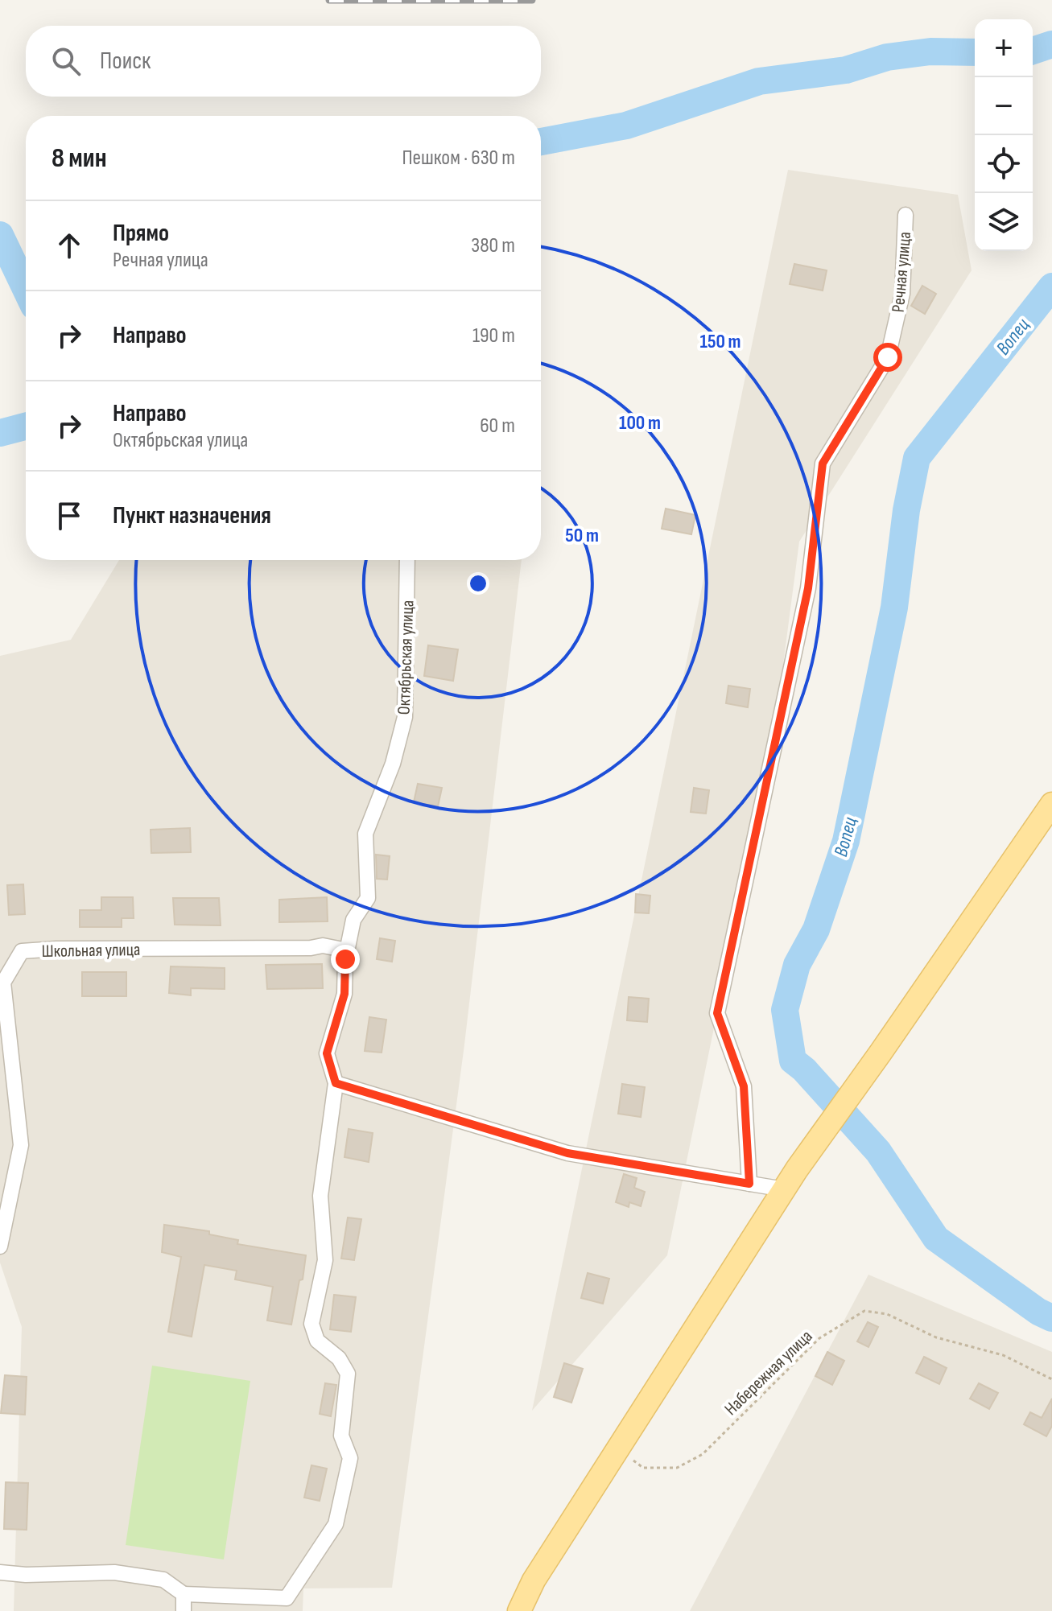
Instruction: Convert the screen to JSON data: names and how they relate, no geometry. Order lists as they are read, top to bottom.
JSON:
{
  "streets": {
    "street": ["Речная улица", "Октябрьская улица", "Школьная улица"],
    "path": ["Набережная улица"]
  },
  "crossings": [
    ["Октябрьская улица", "Школьная улица"]
  ],
  "water": ["Вопец"],
  "page": {
    "map_buttons": ["+", "−"],
    "search": "Поиск",
    "heading": ["8 мин", "Пешком · 630 m"],
    "list": [
      ["Прямо", "Речная улица", "380 m"],
      ["Направо", "190 m"],
      ["Направо", "Октябрьская улица", "60 m"],
      "Пункт назначения"
    ]
  },
  "rings": ["150 m", "100 m", "50 m"]
}
